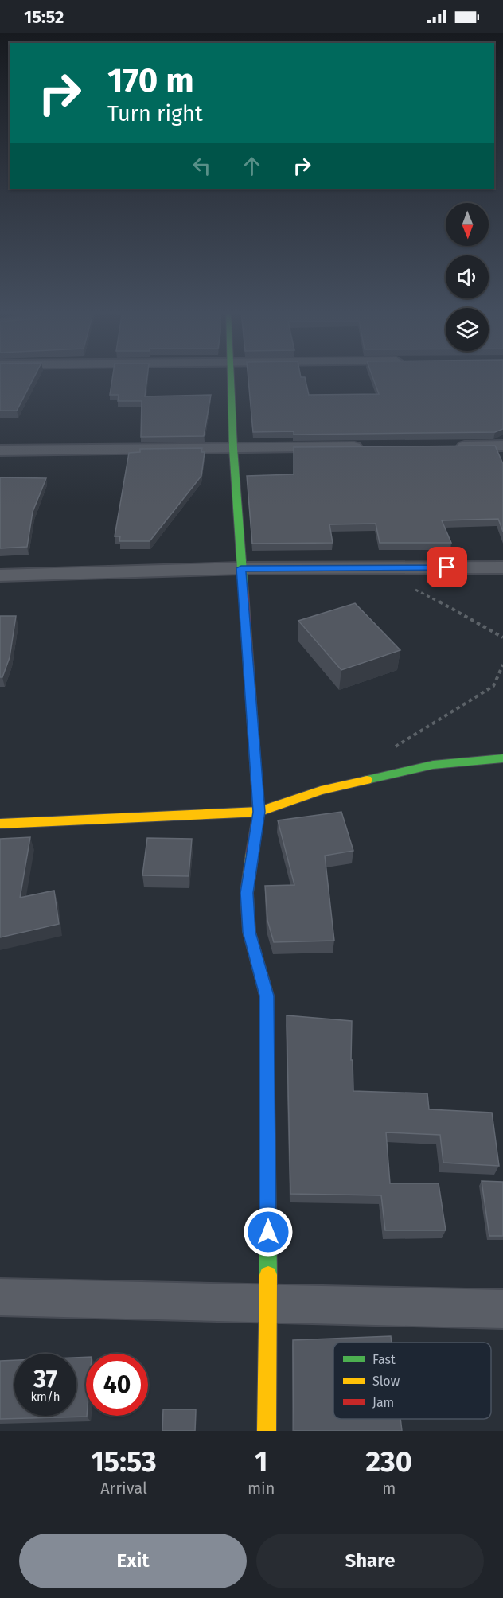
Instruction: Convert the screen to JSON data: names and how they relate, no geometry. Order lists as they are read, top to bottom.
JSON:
{
  "legend": ["Fast", "Slow", "Jam"],
  "north": "bottom",
  "page": {
    "status": "15:52",
    "turn": ["170 m", "Turn right"],
    "speed": "37 km/h",
    "limit": "40",
    "eta": [
      "15:53",
      "Arrival",
      "1",
      "min",
      "230",
      "m"
    ],
    "buttons": ["Exit", "Share"]
  }
}
